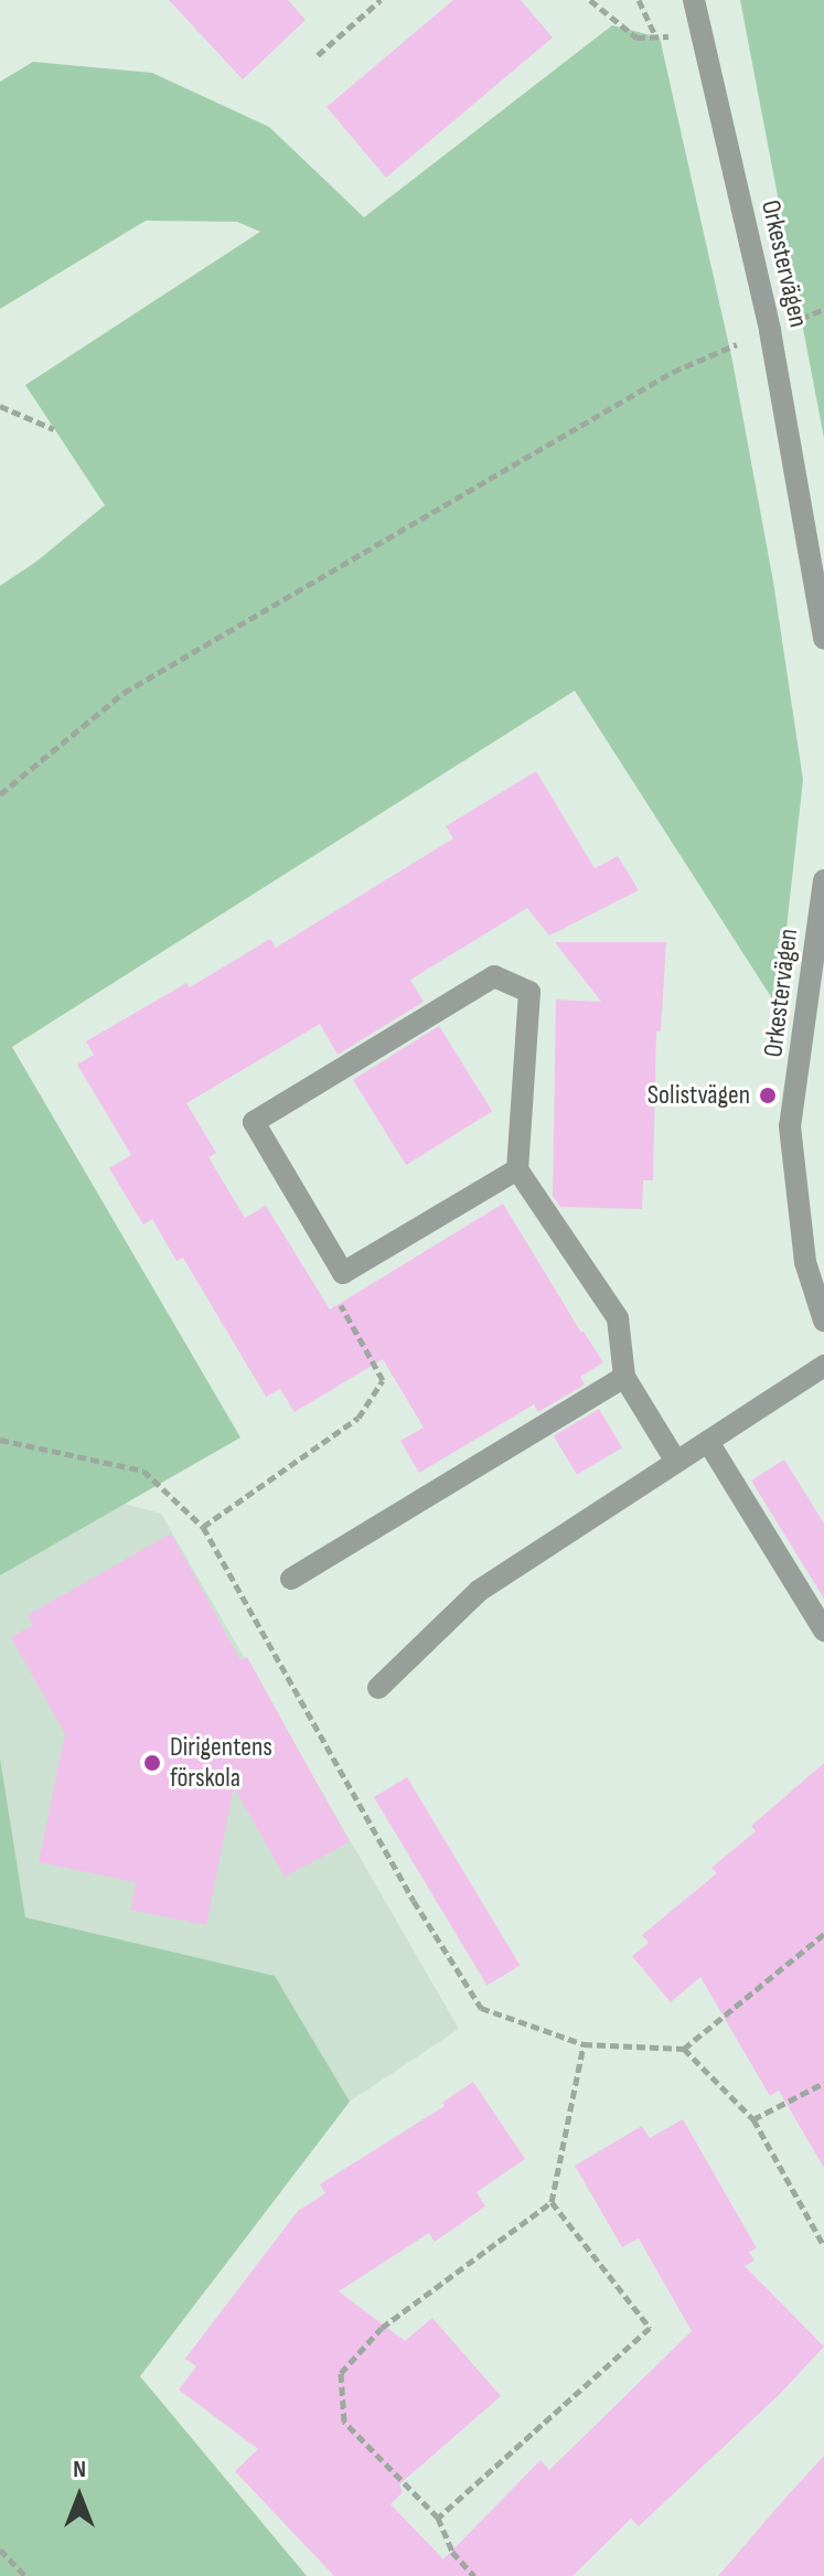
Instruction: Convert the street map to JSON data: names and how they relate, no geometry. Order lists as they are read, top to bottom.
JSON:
{
  "streets": {
    "street": ["Orkestervägen"]
  },
  "places": ["Solistvägen", "Dirigentens förskola"],
  "north": "top"
}
